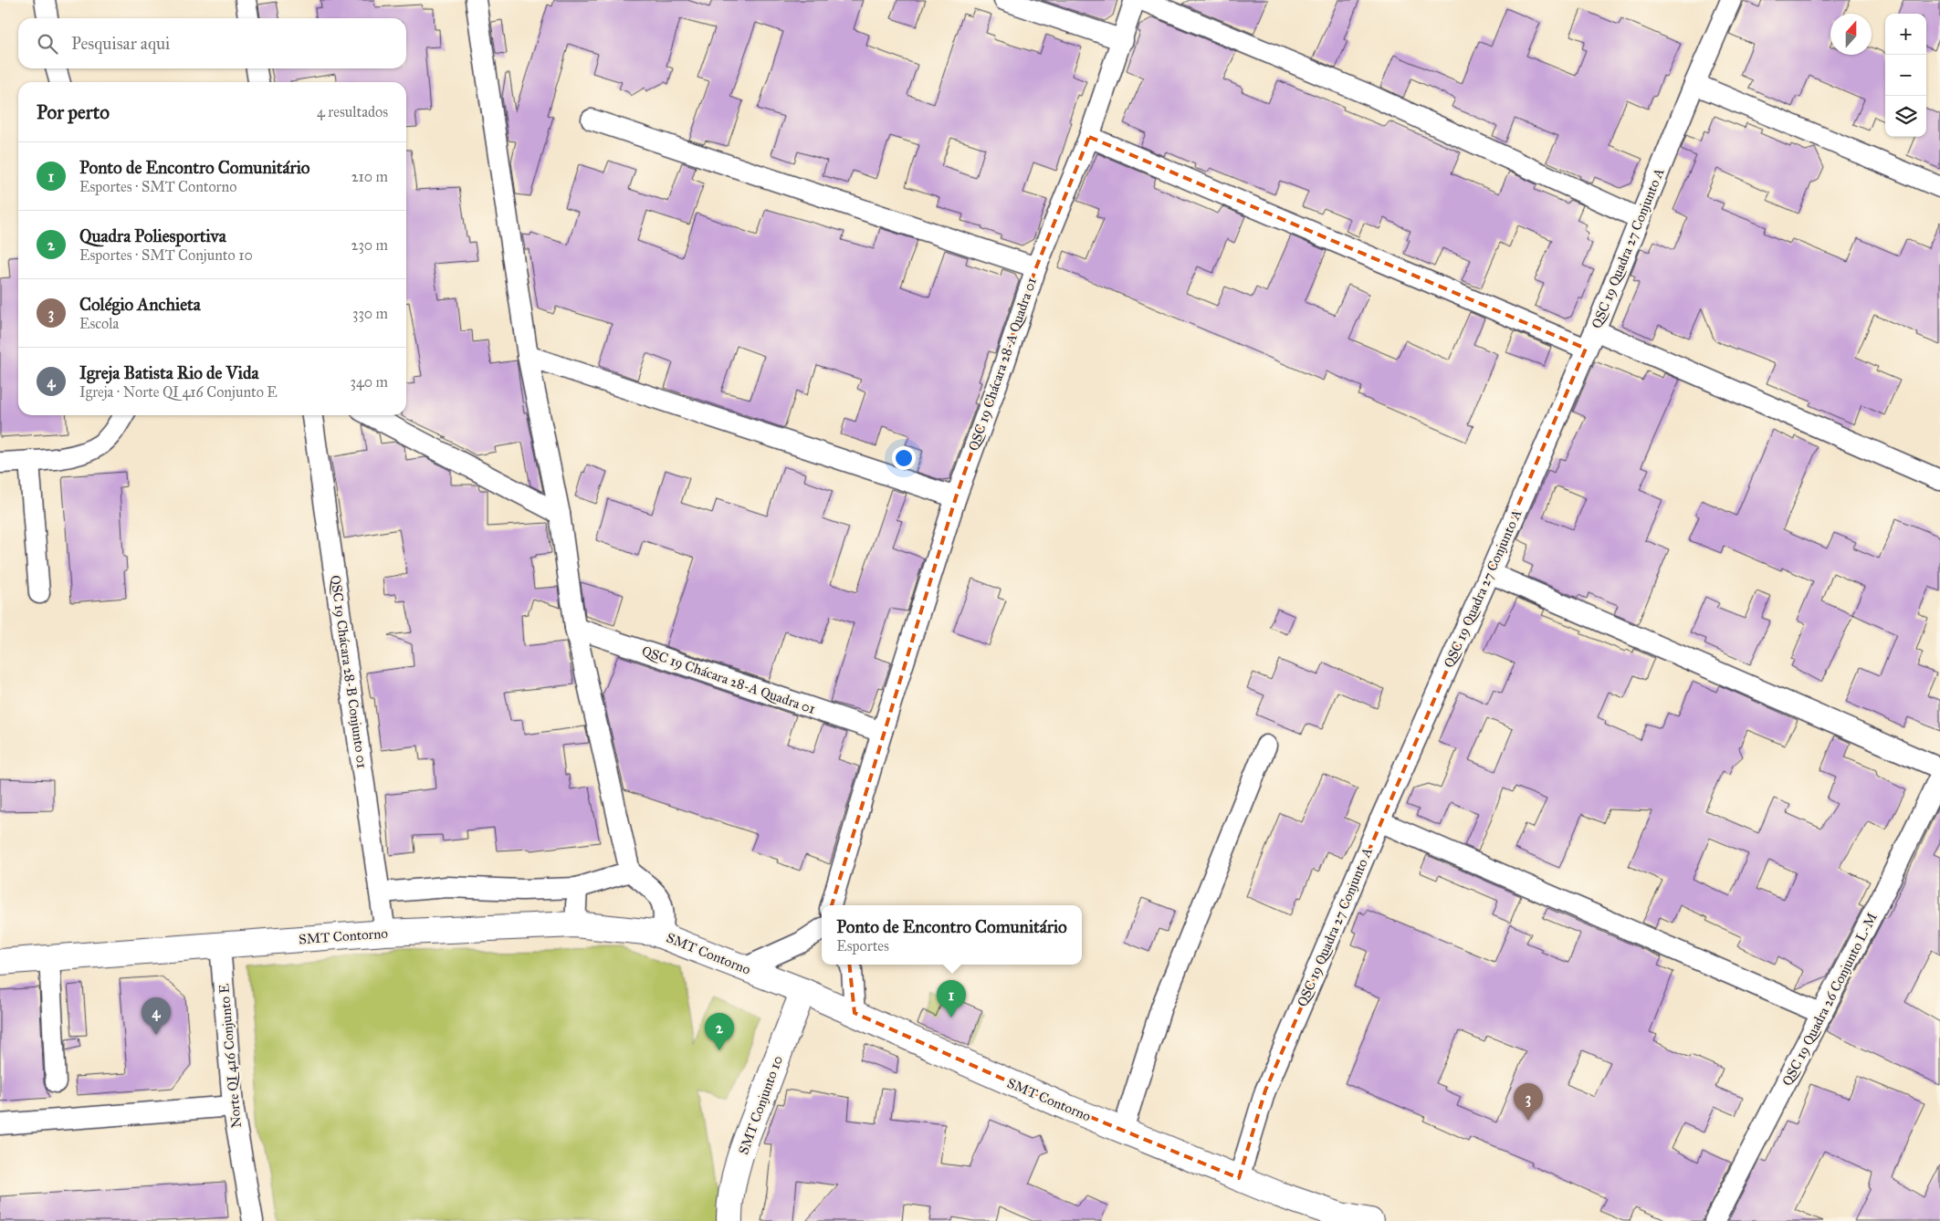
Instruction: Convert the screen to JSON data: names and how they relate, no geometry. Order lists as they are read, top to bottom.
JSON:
{
  "streets": {
    "street": [
      "QSC 19 Quadra 27 Conjunto A",
      "QSC 19 Chácara 28-A Quadra 01",
      "QSC 19 Chácara 28-B Conjunto 01",
      "SMT Contorno",
      "QSC 19 Quadra 26 Conjunto L-M",
      "Norte QI 416 Conjunto E",
      "SMT Conjunto 10"
    ]
  },
  "crossings": [
    ["QSC 19 Quadra 27 Conjunto A", "SMT Contorno"],
    ["QSC 19 Chácara 28-B Conjunto 01", "SMT Contorno"],
    ["SMT Contorno", "Norte QI 416 Conjunto E"],
    ["SMT Contorno", "SMT Conjunto 10"]
  ],
  "north": "top",
  "page": {
    "map_buttons": ["+", "−"],
    "search": "Pesquisar aqui",
    "heading": ["Por perto", "4 resultados"],
    "list": [
      {
        "mark": "1",
        "name": "Ponto de Encontro Comunitário",
        "note": "Esportes · SMT Contorno",
        "value": "210 m"
      },
      {
        "mark": "2",
        "name": "Quadra Poliesportiva",
        "note": "Esportes · SMT Conjunto 10",
        "value": "230 m"
      },
      {
        "mark": "3",
        "name": "Colégio Anchieta",
        "note": "Escola",
        "value": "330 m"
      },
      {
        "mark": "4",
        "name": "Igreja Batista Rio de Vida",
        "note": "Igreja · Norte QI 416 Conjunto E",
        "value": "340 m"
      }
    ],
    "popup": ["Ponto de Encontro Comunitário", "Esportes"],
    "pins": [
      "1",
      "4",
      "2",
      "3"
    ]
  }
}
